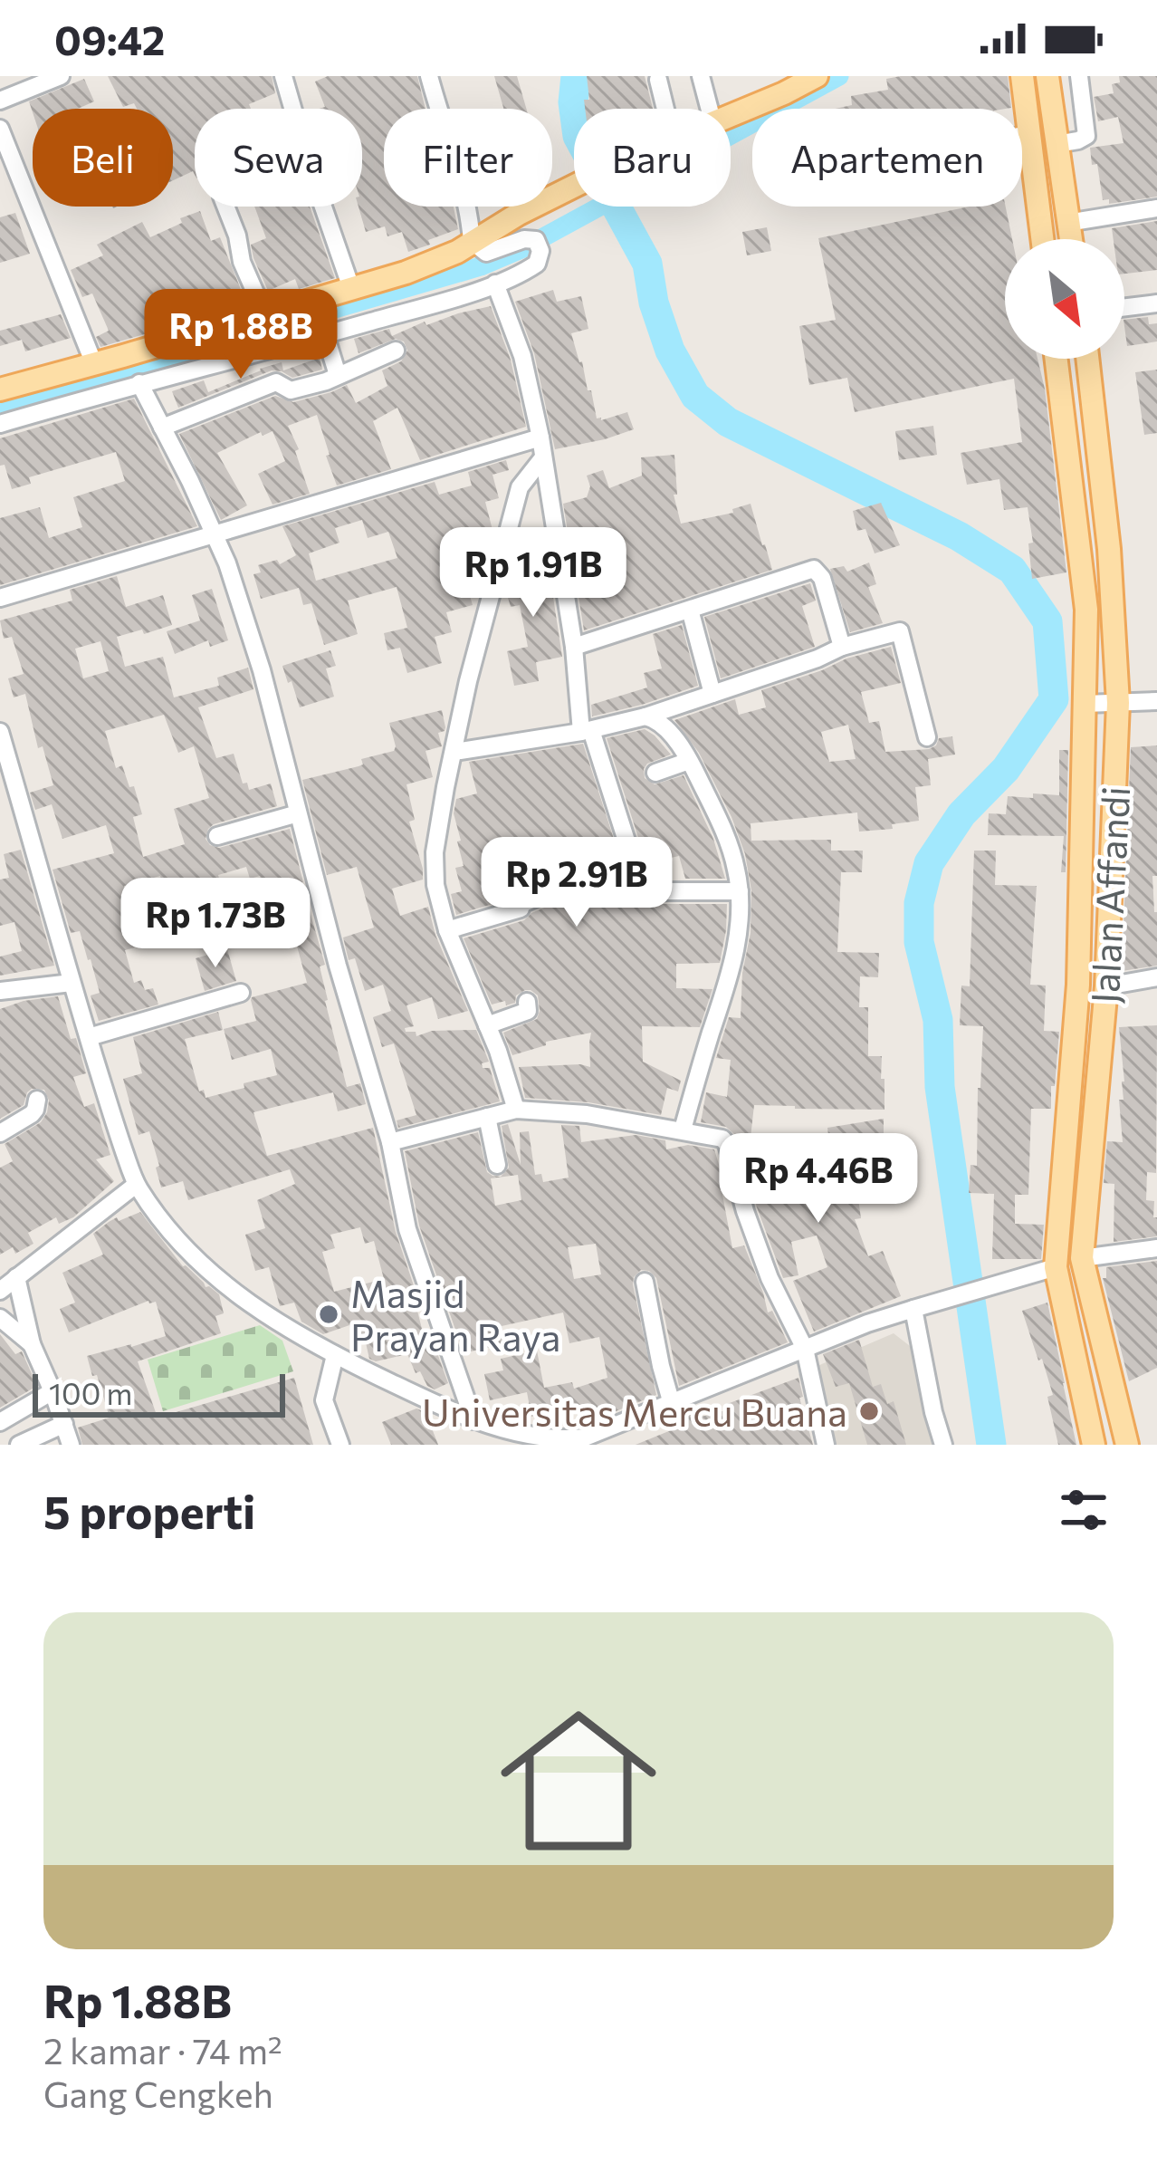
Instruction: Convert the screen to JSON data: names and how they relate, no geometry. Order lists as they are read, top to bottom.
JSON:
{
  "streets": {
    "main road": ["Jalan Affandi"]
  },
  "places": ["Masjid Prayan Raya", "Universitas Mercu Buana"],
  "scale_bar": "100 m",
  "north": "bottom right",
  "page": {
    "status": "09:42",
    "chip": [
      "Beli",
      "Sewa",
      "Filter",
      "Baru",
      "Apartemen"
    ],
    "price": [
      "Rp 1.88B",
      "Rp 1.91B",
      "Rp 2.91B",
      "Rp 1.73B",
      "Rp 4.46B"
    ],
    "scale": "100 m",
    "heading": "5 properti",
    "list": [
      {
        "name": "Rp 1.88B",
        "note": "2 kamar · 74 m² · Gang Cengkeh"
      }
    ]
  }
}
